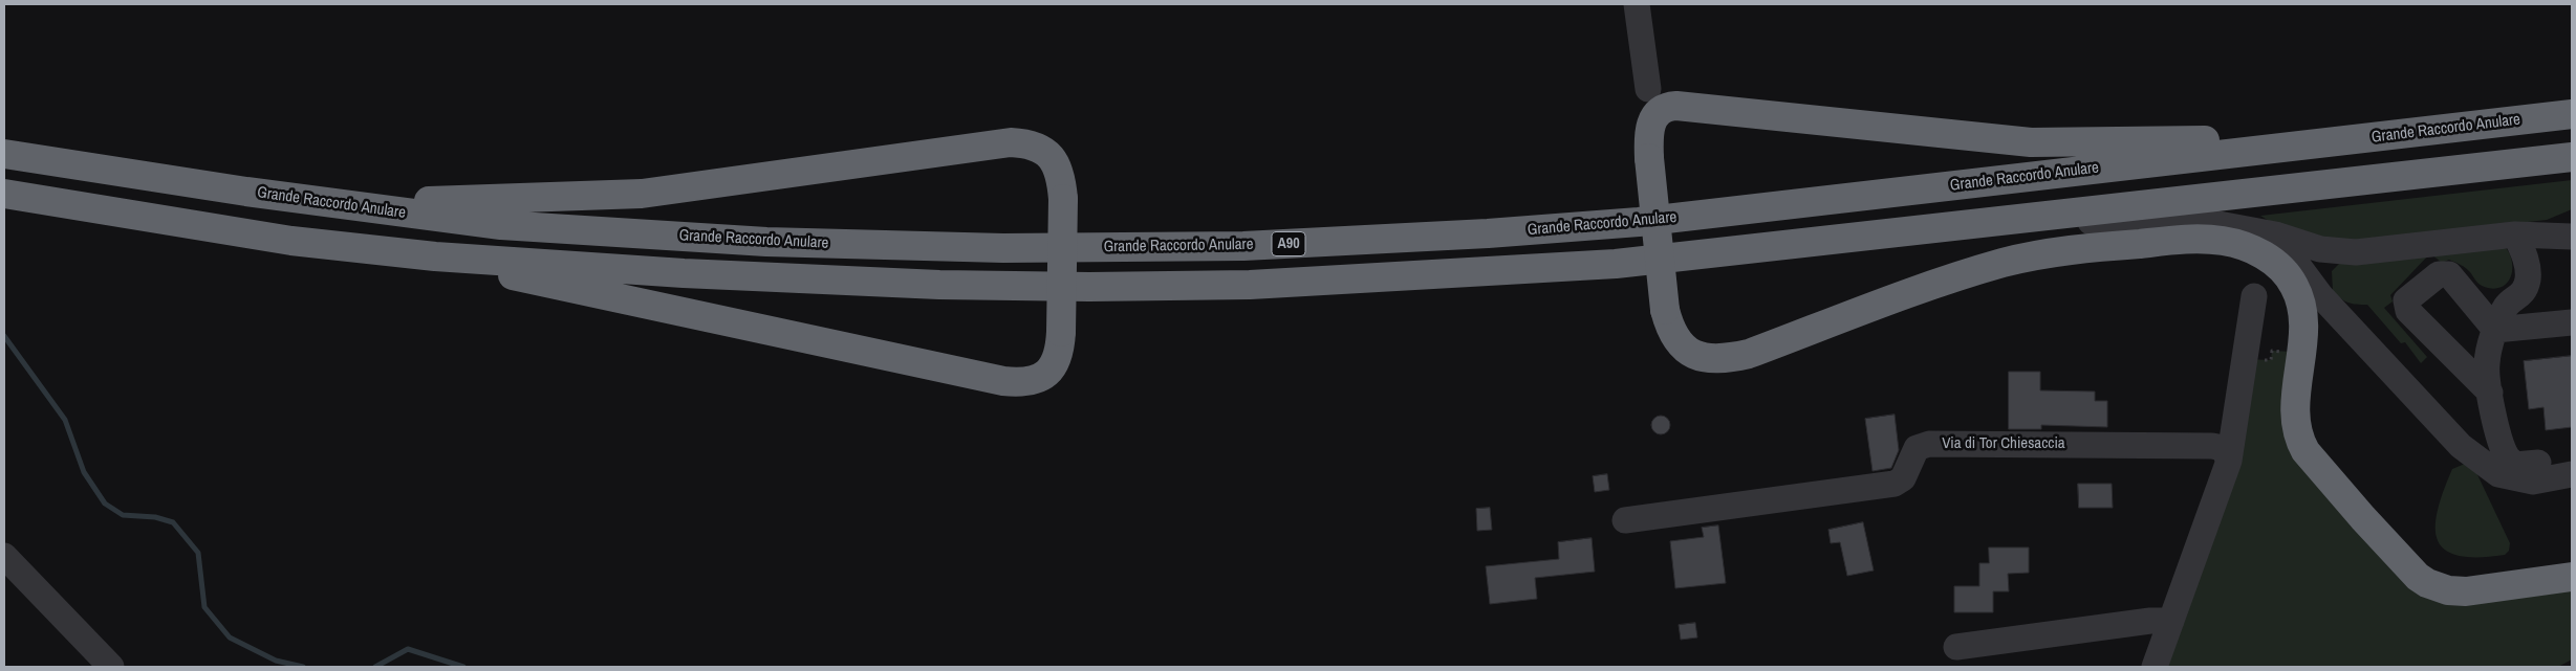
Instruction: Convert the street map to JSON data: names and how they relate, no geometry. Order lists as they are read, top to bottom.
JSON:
{
  "streets": {
    "highway": ["Grande Raccordo Anulare", "A90"],
    "street": ["Via di Tor Chiesaccia"]
  }
}
